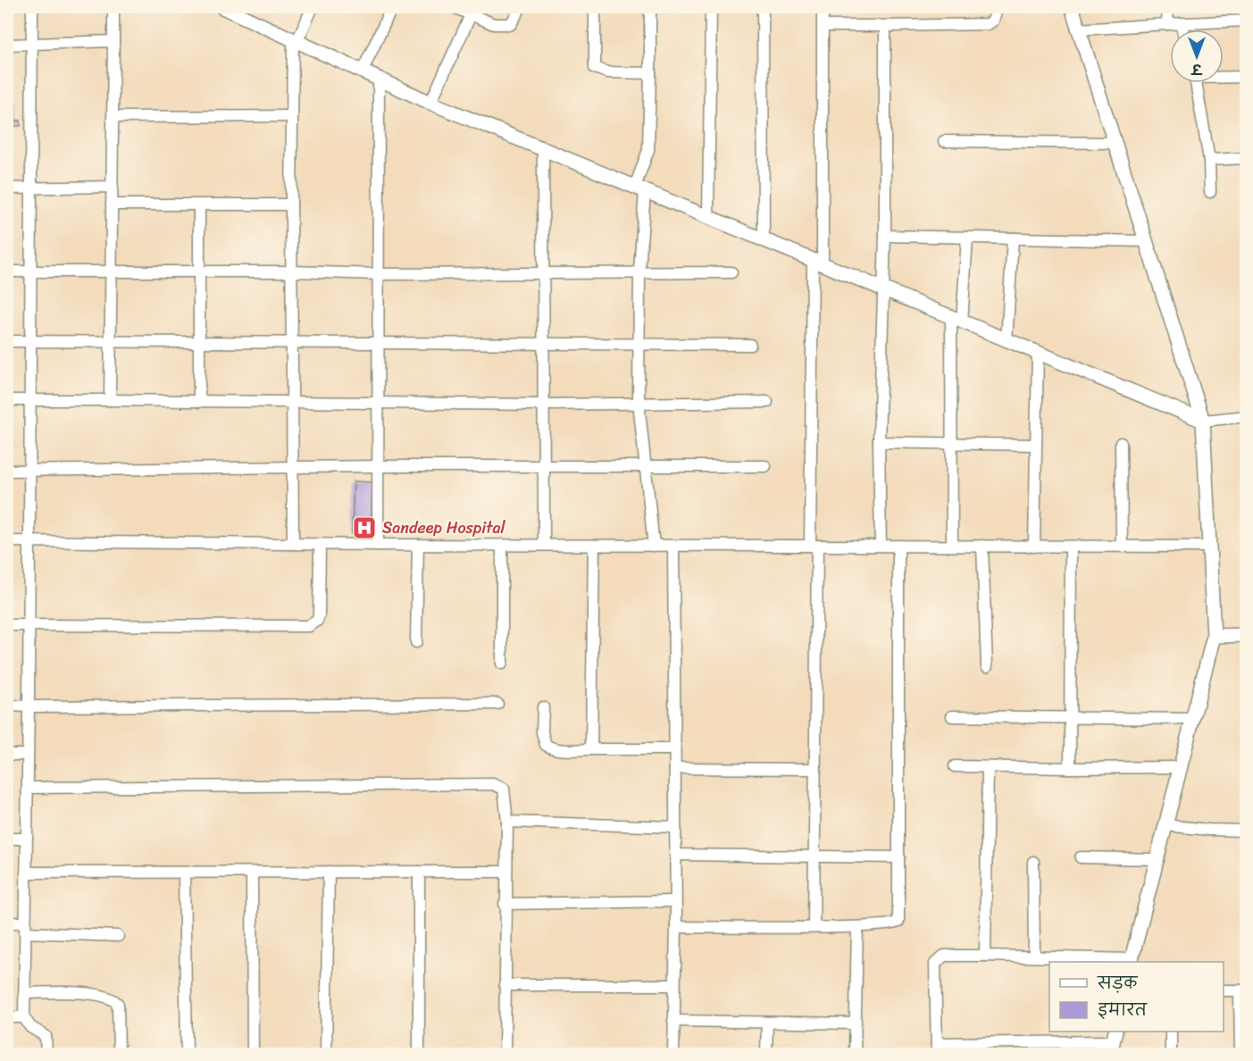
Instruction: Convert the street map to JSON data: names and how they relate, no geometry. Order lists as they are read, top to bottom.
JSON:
{
  "places": {
    "hospital": ["Sandeep Hospital"]
  },
  "legend": ["सड़क", "इमारत"],
  "north": "bottom"
}
